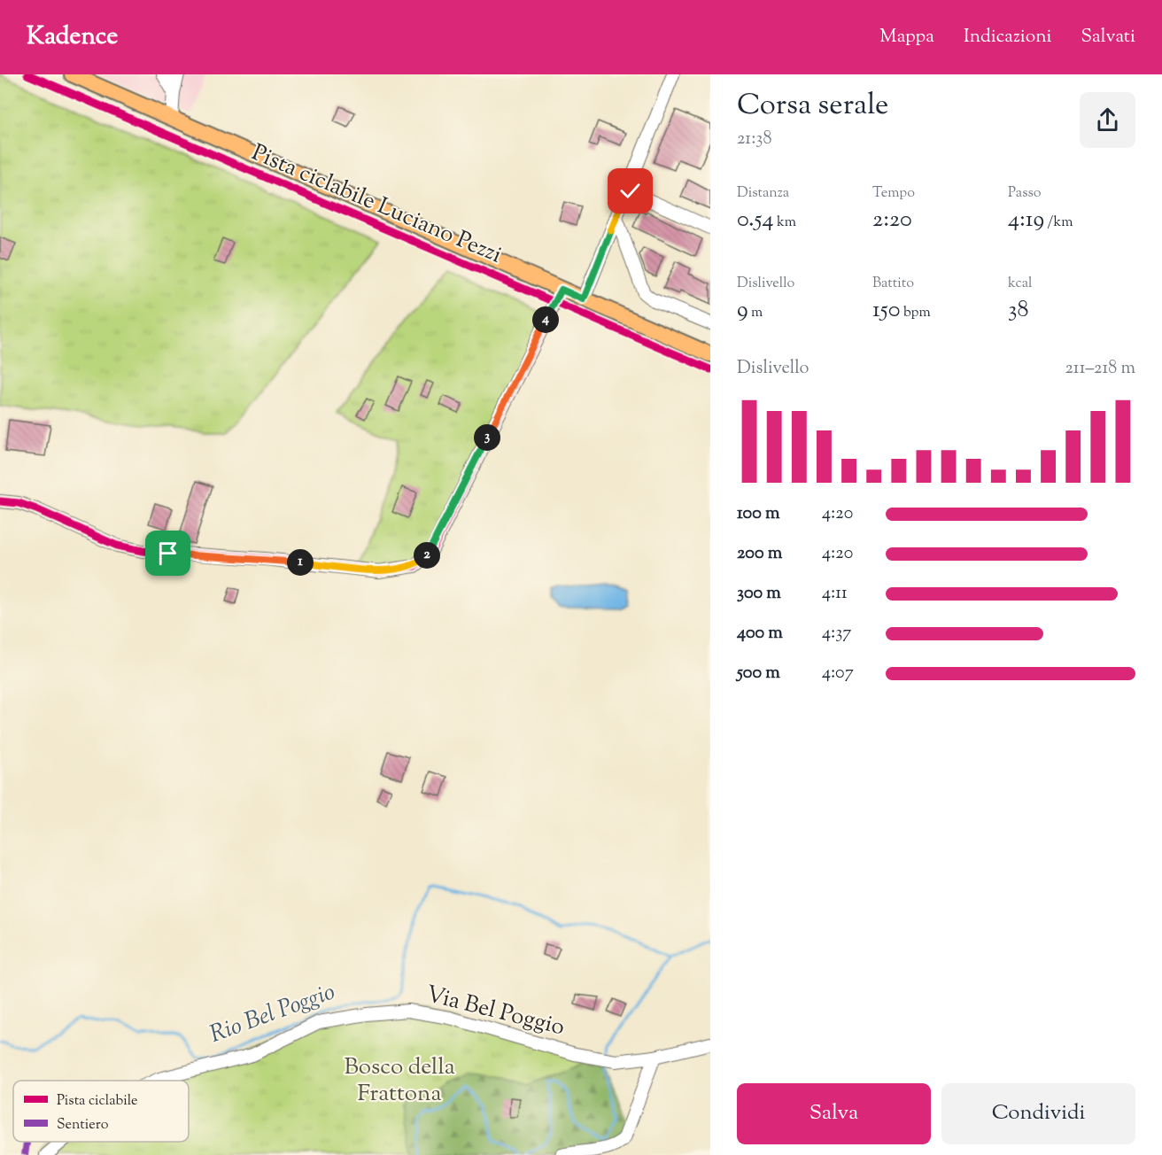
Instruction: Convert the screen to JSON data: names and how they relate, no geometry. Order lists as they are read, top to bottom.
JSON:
{
  "streets": {
    "street": ["Via Bel Poggio"],
    "cycle path": ["Pista ciclabile Luciano Pezzi"]
  },
  "water": ["Rio Bel Poggio"],
  "parks": ["Bosco della Frattona"],
  "legend": ["Pista ciclabile", "Sentiero"],
  "page": {
    "header": "Kadence",
    "nav": ["Mappa", "Indicazioni", "Salvati"],
    "heading": ["Corsa serale", "21:38"],
    "stats": [
      ["Distanza", "0.54 km"],
      ["Tempo", "2:20"],
      ["Passo", "4:19 /km"],
      ["Dislivello", "9 m"],
      ["Battito", "150 bpm"],
      ["kcal", "38"]
    ],
    "pins": [
      "4",
      "3",
      "2",
      "1"
    ],
    "chart": ["Dislivello", "211–218 m"],
    "list": [
      {
        "name": "100 m",
        "note": "4:20"
      },
      {
        "name": "200 m",
        "note": "4:20"
      },
      {
        "name": "300 m",
        "note": "4:11"
      },
      {
        "name": "400 m",
        "note": "4:37"
      },
      {
        "name": "500 m",
        "note": "4:07"
      }
    ],
    "buttons": ["Salva", "Condividi"]
  }
}
